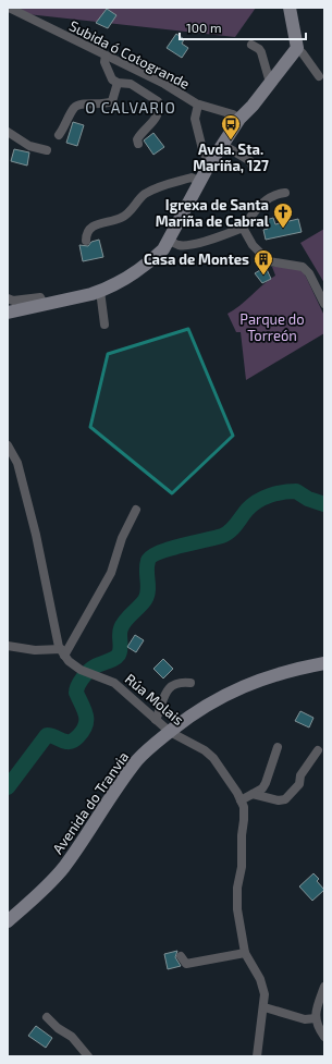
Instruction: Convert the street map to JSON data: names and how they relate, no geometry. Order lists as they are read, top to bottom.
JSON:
{
  "streets": {
    "main road": ["Avenida do Tranvia"],
    "street": ["Subida ó Cotogrande", "Rúa Molais"]
  },
  "crossings": [
    ["Rúa Molais", "Avenida do Tranvia"]
  ],
  "districts": ["O CALVARIO"],
  "parks": ["Parque do Torreón"],
  "places": {
    "bus stop": ["Avda. Sta. Mariña, 127"],
    "church": ["Igrexa de Santa Mariña de Cabral"],
    "building": ["Casa de Montes"]
  },
  "scale_bar": "100 m"
}
